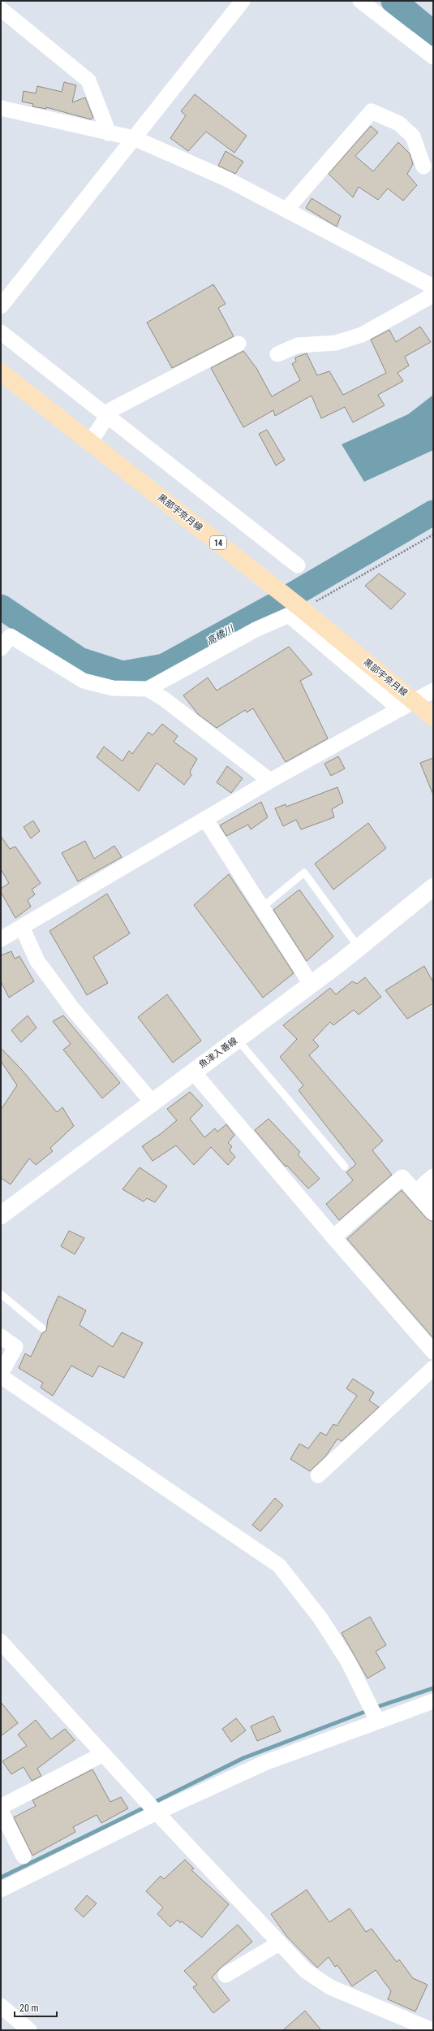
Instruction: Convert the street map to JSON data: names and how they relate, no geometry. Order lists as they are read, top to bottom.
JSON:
{
  "streets": {
    "main road": ["黒部宇奈月線", "14", "魚津入善線"]
  },
  "water": ["高橋川"],
  "scale_bar": "20 m"
}
